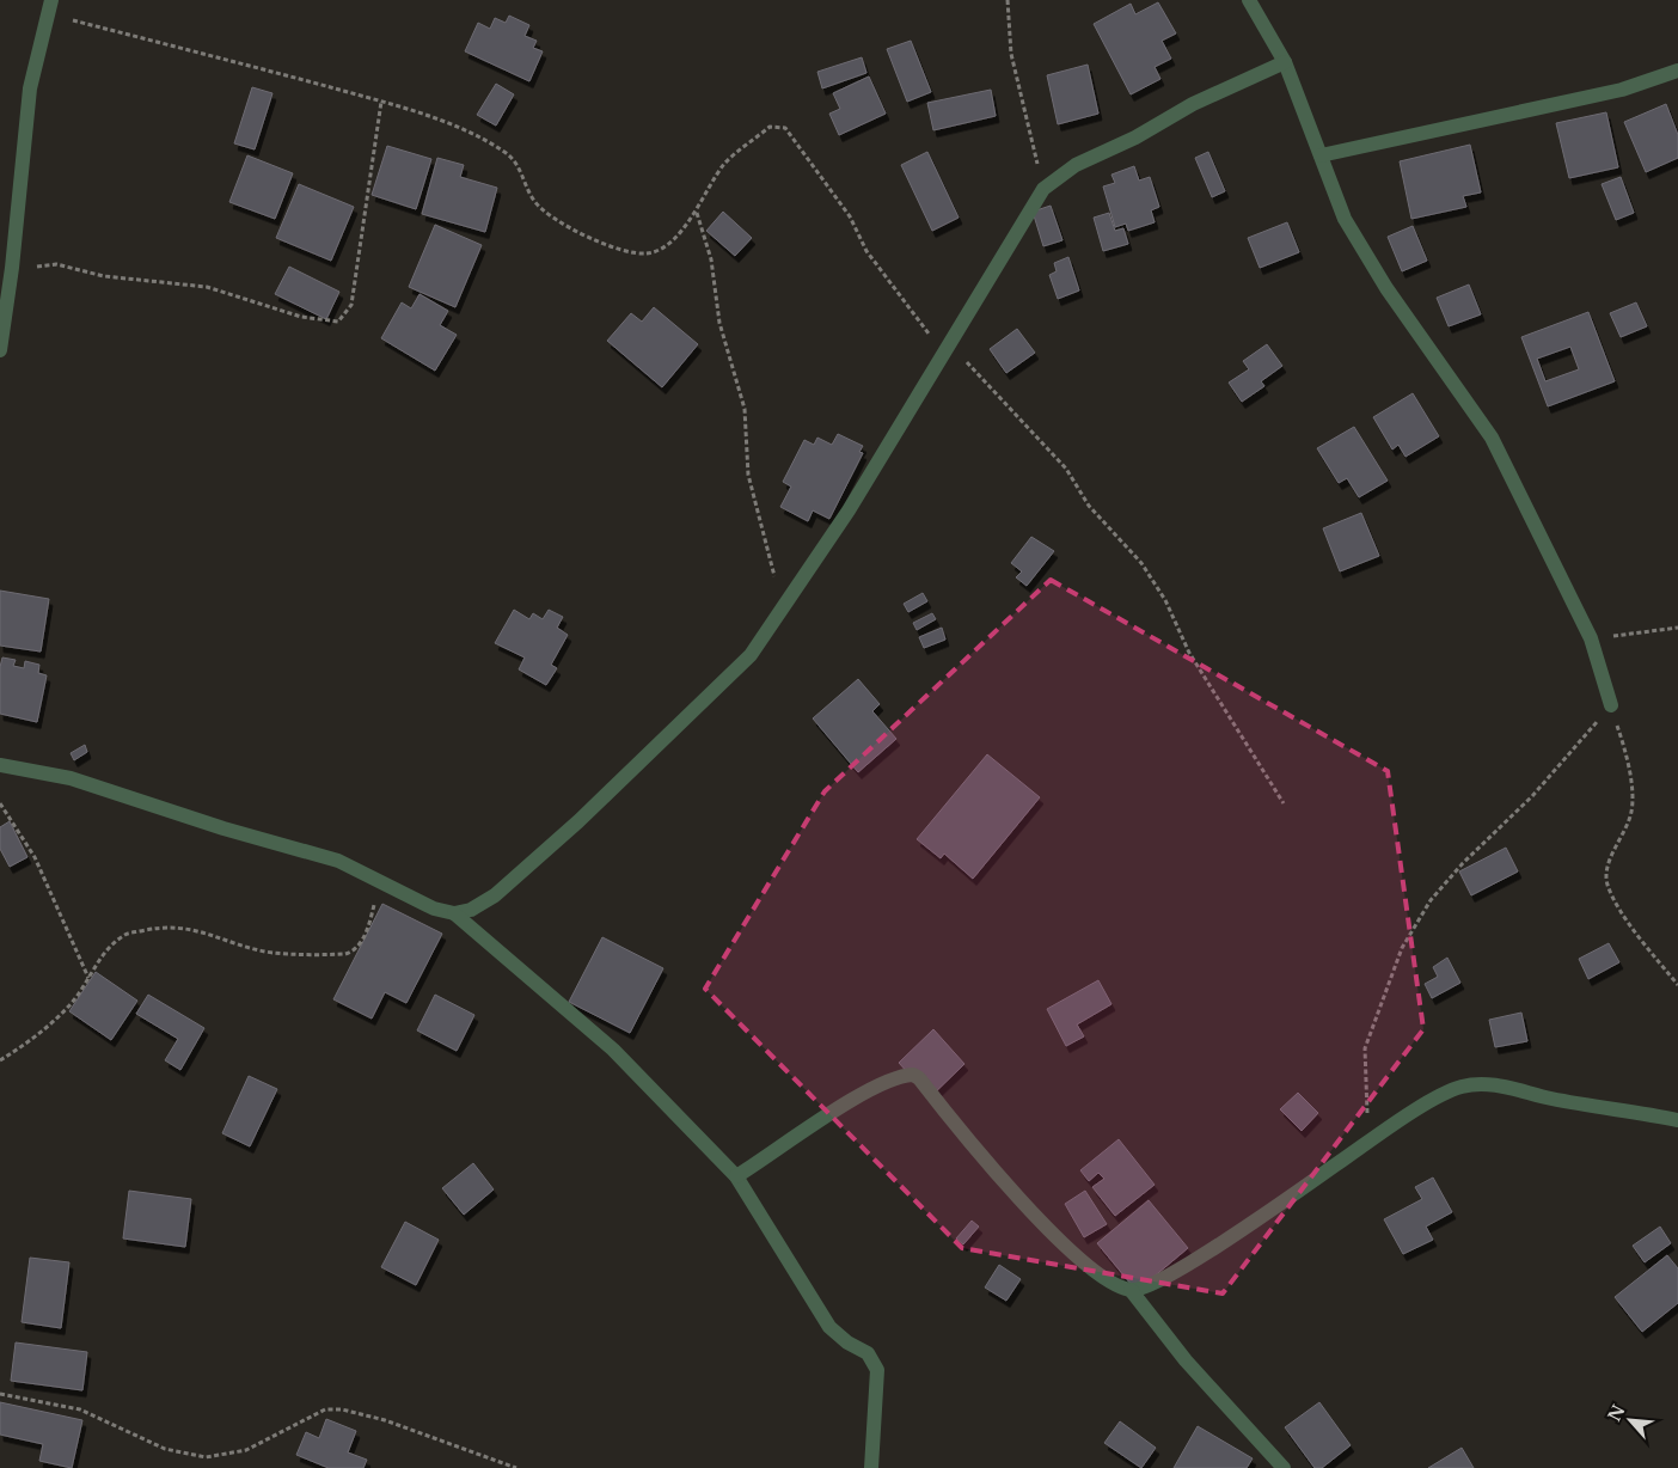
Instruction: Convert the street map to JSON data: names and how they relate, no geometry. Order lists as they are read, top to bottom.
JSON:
{
  "north": "top left"
}
